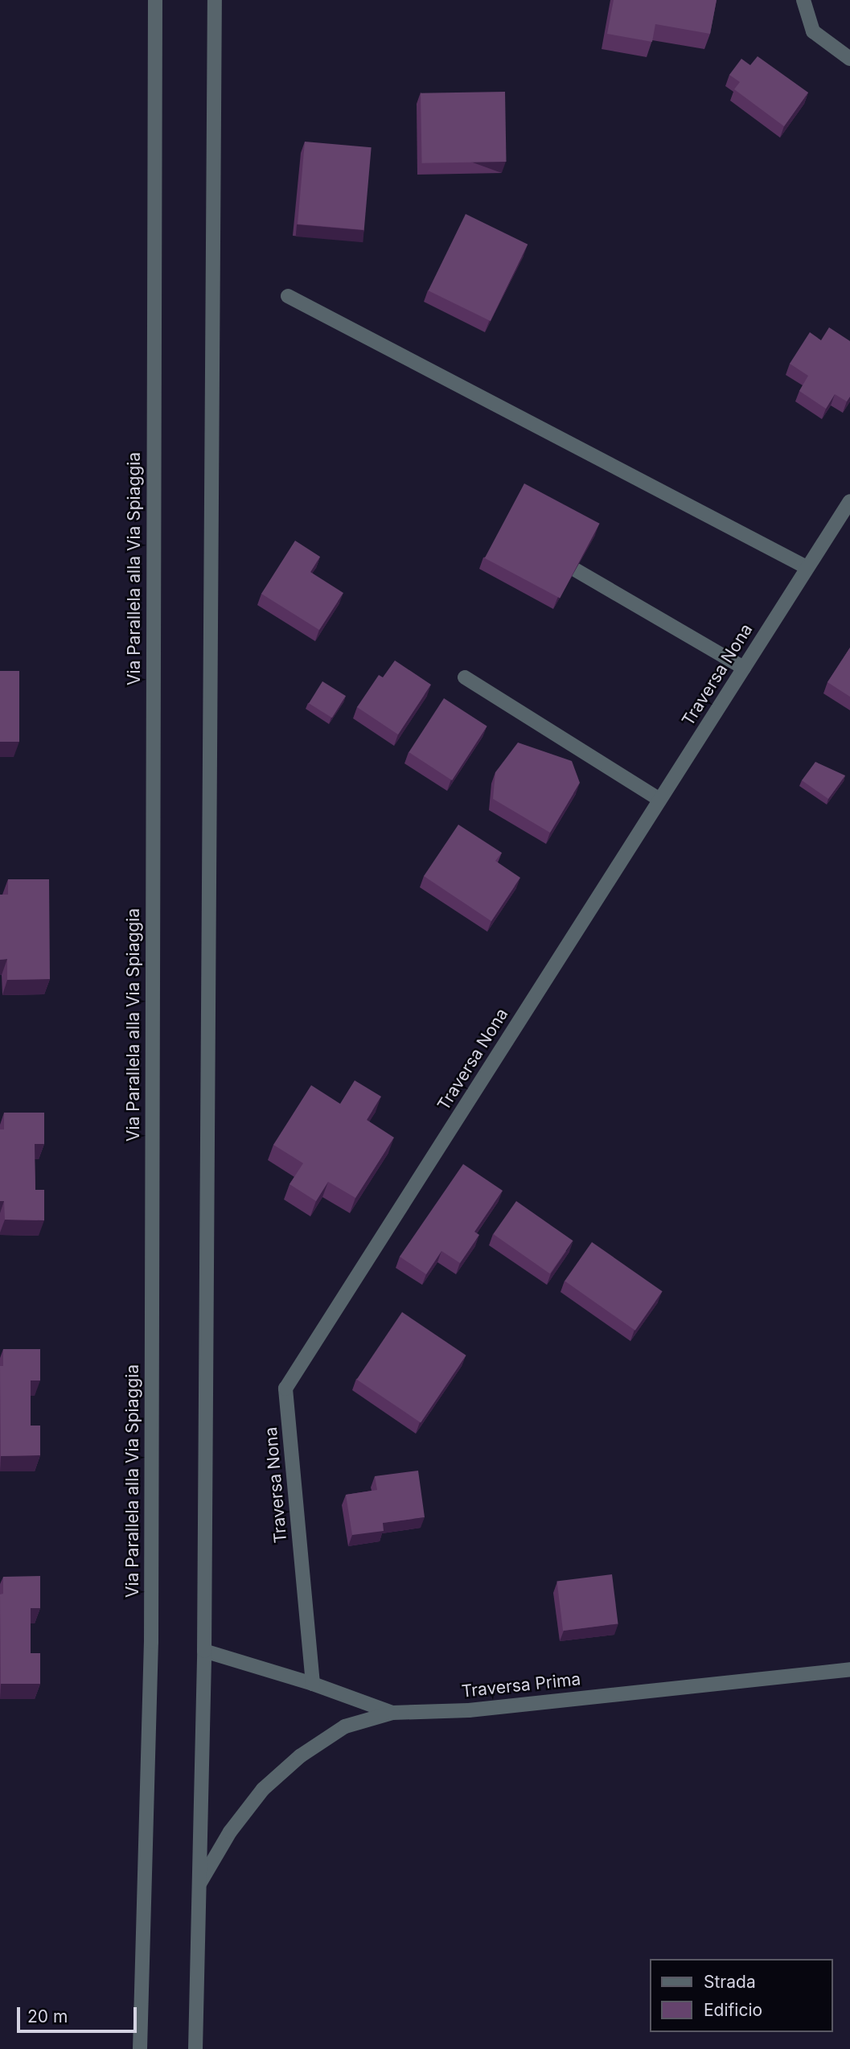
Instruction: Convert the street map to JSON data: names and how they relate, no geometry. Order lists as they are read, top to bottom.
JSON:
{
  "streets": {
    "street": ["Via Parallela alla Via Spiaggia", "Traversa Nona", "Traversa Prima"]
  },
  "crossings": [
    ["Traversa Nona", "Traversa Prima"]
  ],
  "legend": ["Strada", "Edificio"],
  "scale_bar": "20 m"
}
